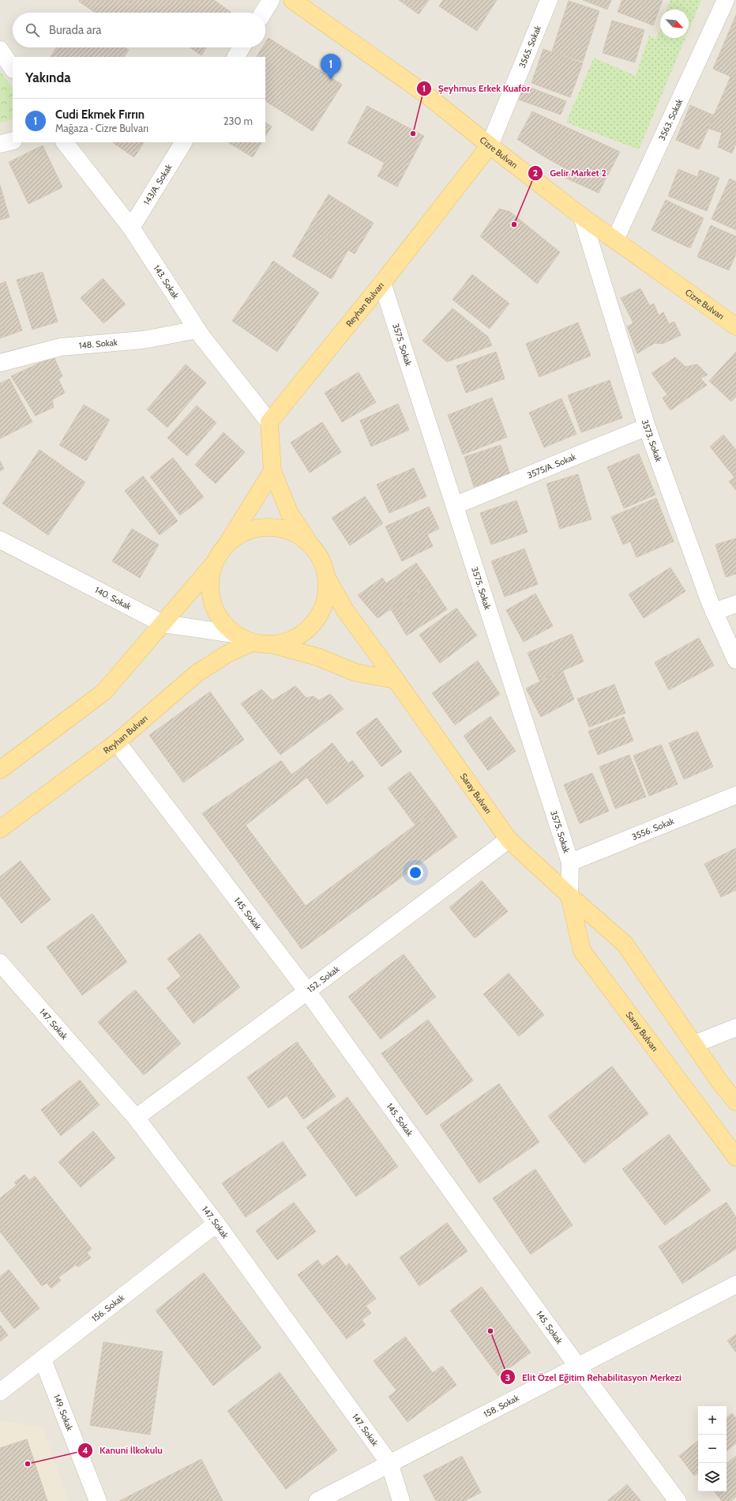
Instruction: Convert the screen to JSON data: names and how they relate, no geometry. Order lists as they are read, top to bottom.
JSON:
{
  "streets": {
    "main road": ["Cizre Bulvarı", "Reyhan Bulvarı", "Saray Bulvarı"],
    "street": [
      "3565. Sokak",
      "3563. Sokak",
      "143/A. Sokak",
      "143. Sokak",
      "148. Sokak",
      "3575. Sokak",
      "3573. Sokak",
      "3575/A. Sokak",
      "140. Sokak",
      "3556. Sokak",
      "145. Sokak",
      "152. Sokak",
      "147. Sokak",
      "156. Sokak",
      "158. Sokak",
      "149. Sokak"
    ]
  },
  "crossings": [
    ["3565. Sokak", "Cizre Bulvarı"],
    ["3565. Sokak", "Reyhan Bulvarı"],
    ["3563. Sokak", "Cizre Bulvarı"],
    ["Cizre Bulvarı", "Reyhan Bulvarı"],
    ["Cizre Bulvarı", "3573. Sokak"],
    ["143/A. Sokak", "143. Sokak"],
    ["143. Sokak", "Reyhan Bulvarı"],
    ["143. Sokak", "148. Sokak"],
    ["Reyhan Bulvarı", "3575. Sokak"],
    ["Reyhan Bulvarı", "145. Sokak"],
    ["3575. Sokak", "3575/A. Sokak"],
    ["3575. Sokak", "Saray Bulvarı"],
    ["3575. Sokak", "3556. Sokak"],
    ["3573. Sokak", "3575/A. Sokak"],
    ["Saray Bulvarı", "152. Sokak"],
    ["145. Sokak", "152. Sokak"],
    ["145. Sokak", "158. Sokak"],
    ["152. Sokak", "147. Sokak"],
    ["147. Sokak", "156. Sokak"],
    ["147. Sokak", "158. Sokak"],
    ["156. Sokak", "149. Sokak"]
  ],
  "places": [
    "Şeyhmus Erkek Kuaför",
    "Gelir Market 2",
    "Elit Özel Eğitim Rehabilitasyon Merkezi",
    "Kanuni İlkokulu"
  ],
  "north": "bottom right",
  "page": {
    "search": "Burada ara",
    "pins": "1",
    "heading": "Yakında",
    "list": [
      {
        "mark": "1",
        "name": "Cudi Ekmek Fırrın",
        "note": "Mağaza · Cizre Bulvarı",
        "value": "230 m"
      }
    ],
    "map_buttons": ["+", "−"]
  }
}
